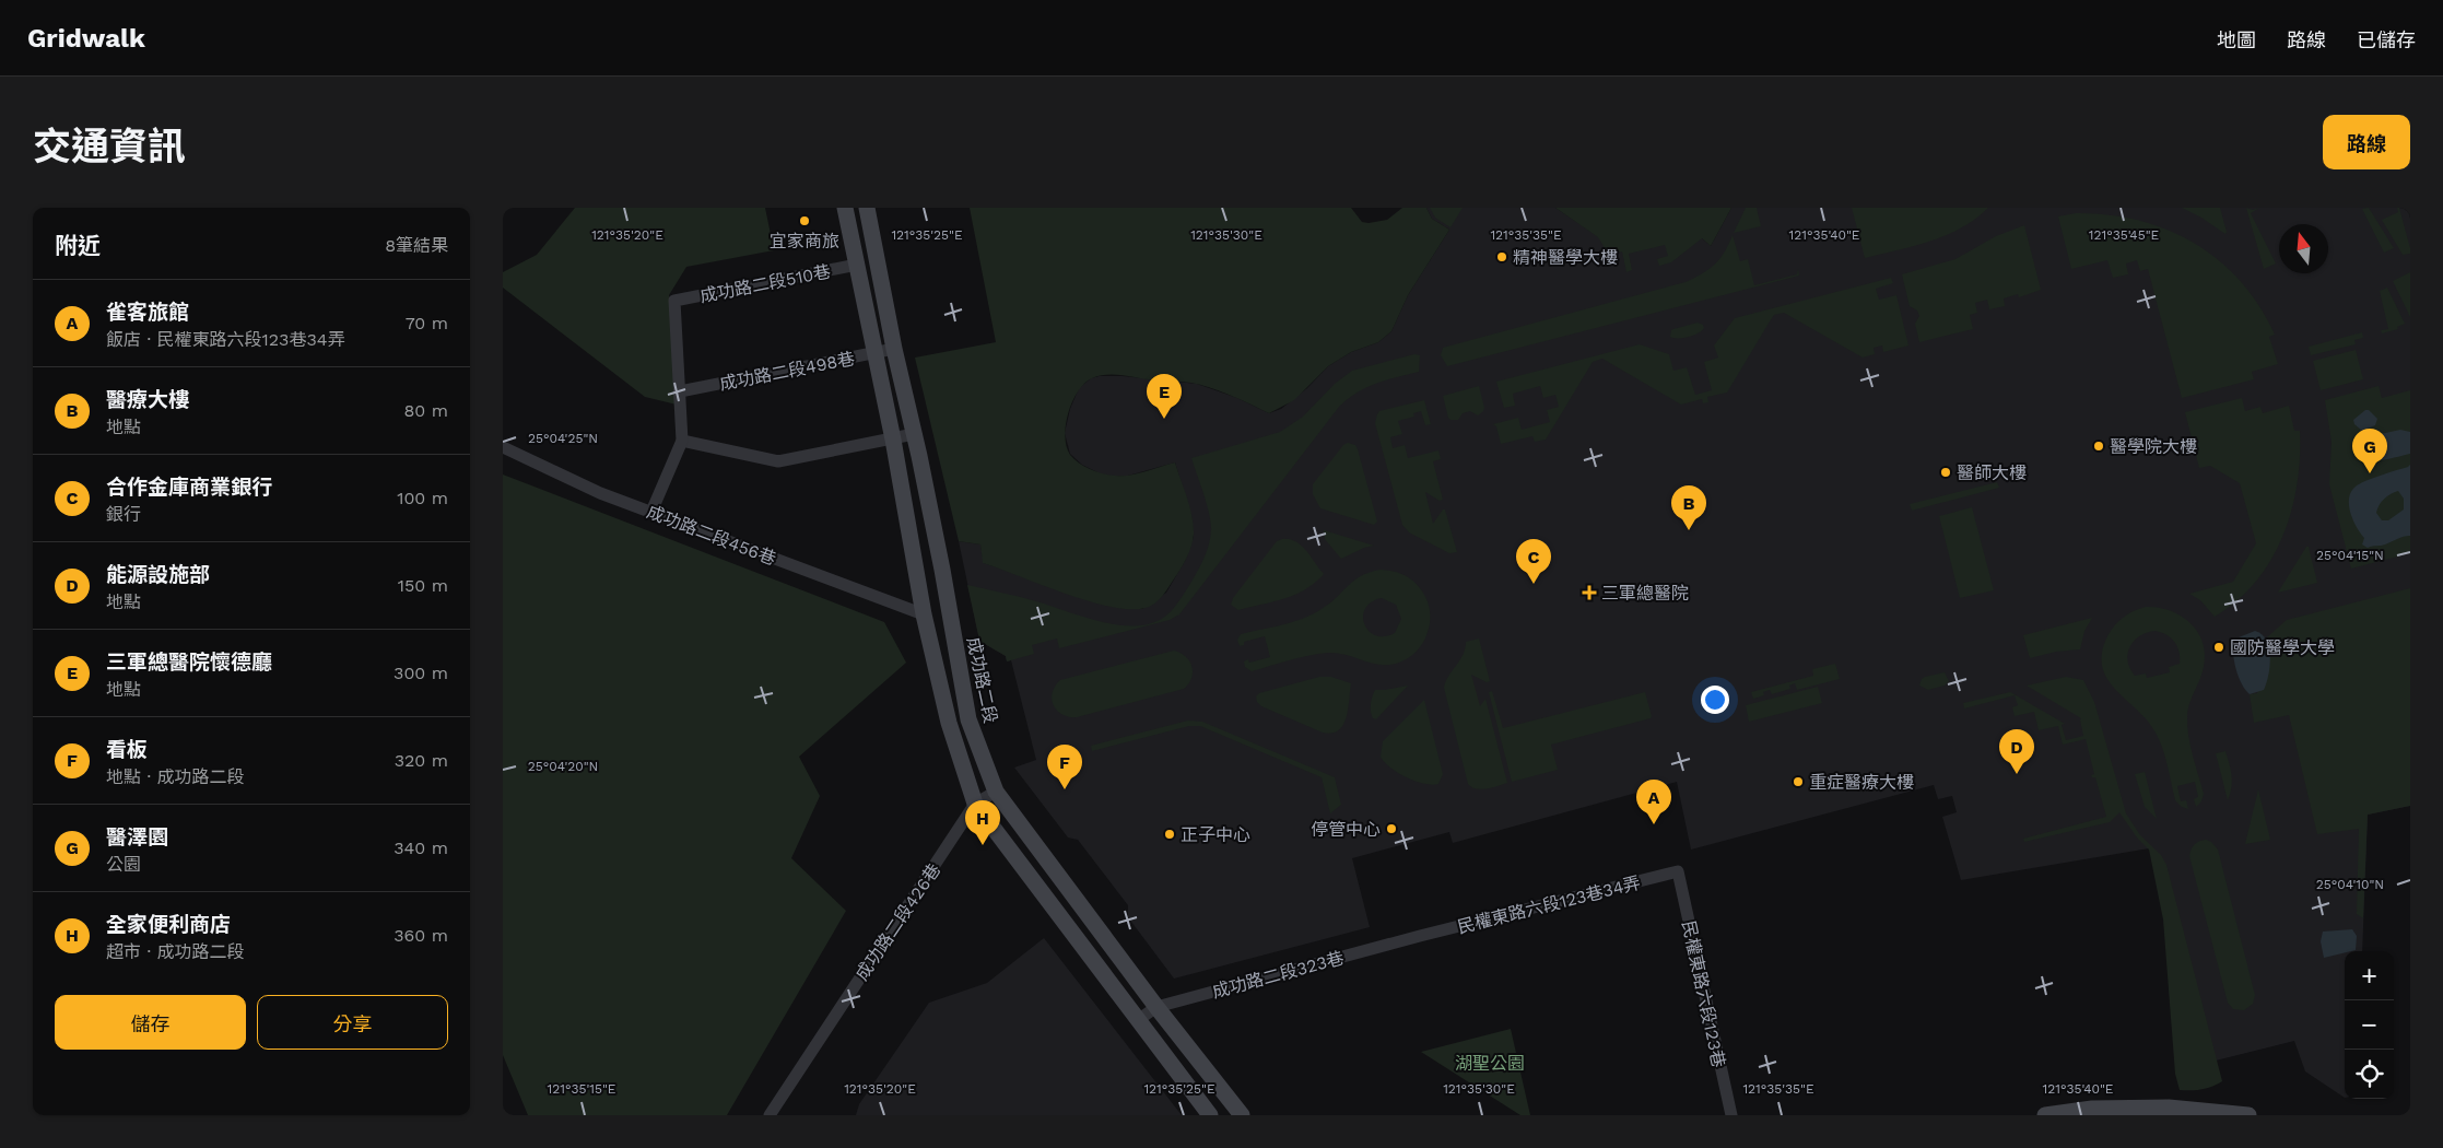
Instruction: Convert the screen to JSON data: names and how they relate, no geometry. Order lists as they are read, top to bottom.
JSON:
{
  "streets": {
    "main road": ["成功路二段"],
    "street": [
      "成功路二段510巷",
      "成功路二段498巷",
      "成功路二段456巷",
      "民權東路六段123巷34弄",
      "成功路二段426巷",
      "成功路二段323巷",
      "民權東路六段123巷"
    ]
  },
  "crossings": [
    ["成功路二段510巷", "成功路二段498巷"],
    ["成功路二段498巷", "成功路二段"],
    ["成功路二段", "成功路二段426巷"],
    ["成功路二段", "成功路二段323巷"],
    ["民權東路六段123巷34弄", "成功路二段323巷"],
    ["民權東路六段123巷34弄", "民權東路六段123巷"]
  ],
  "parks": ["湖聖公園"],
  "places": {
    "other": [
      "宜家商旅",
      "精神醫學大樓",
      "醫學院大樓",
      "醫師大樓",
      "國防醫學大學",
      "重症醫療大樓",
      "停管中心",
      "正子中心"
    ],
    "health": ["三軍總醫院"]
  },
  "north": "top",
  "page": {
    "header": "Gridwalk",
    "nav": ["地圖", "路線", "已儲存"],
    "title": "交通資訊",
    "buttons": [
      "路線",
      ["儲存", "分享"]
    ],
    "heading": ["附近", "8筆結果"],
    "list": [
      {
        "mark": "A",
        "name": "雀客旅館",
        "note": "飯店 · 民權東路六段123巷34弄",
        "value": "70 m"
      },
      {
        "mark": "B",
        "name": "醫療大樓",
        "note": "地點",
        "value": "80 m"
      },
      {
        "mark": "C",
        "name": "合作金庫商業銀行",
        "note": "銀行",
        "value": "100 m"
      },
      {
        "mark": "D",
        "name": "能源設施部",
        "note": "地點",
        "value": "150 m"
      },
      {
        "mark": "E",
        "name": "三軍總醫院懷德廳",
        "note": "地點",
        "value": "300 m"
      },
      {
        "mark": "F",
        "name": "看板",
        "note": "地點 · 成功路二段",
        "value": "320 m"
      },
      {
        "mark": "G",
        "name": "醫澤園",
        "note": "公園",
        "value": "340 m"
      },
      {
        "mark": "H",
        "name": "全家便利商店",
        "note": "超市 · 成功路二段",
        "value": "360 m"
      }
    ],
    "pins": [
      "E",
      "G",
      "B",
      "C",
      "D",
      "F",
      "A",
      "H"
    ],
    "map_buttons": ["+", "−"]
  },
  "coordinates": [
    "121°35'20\"E",
    "121°35'25\"E",
    "121°35'30\"E",
    "121°35'35\"E",
    "121°35'40\"E",
    "121°35'45\"E",
    "25°04'25\"N",
    "25°04'15\"N",
    "25°04'20\"N",
    "25°04'10\"N",
    "121°35'15\"E"
  ]
}
